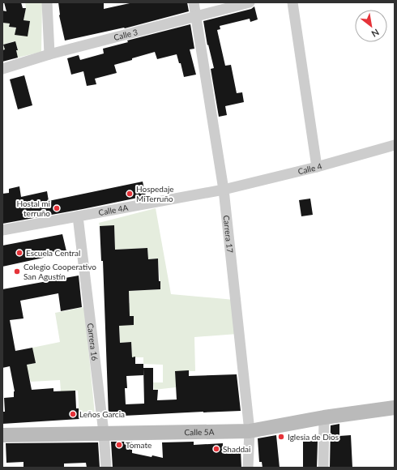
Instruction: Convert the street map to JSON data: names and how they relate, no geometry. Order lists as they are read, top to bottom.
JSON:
{
  "streets": {
    "main road": ["Calle 5A"],
    "street": [
      "Calle 3",
      "Calle 4",
      "Calle 4A",
      "Carrera 17",
      "Carrera 16"
    ]
  },
  "crossings": [
    ["Calle 3", "Carrera 17"],
    ["Calle 4", "Calle 4A"],
    ["Calle 4", "Carrera 17"],
    ["Calle 4A", "Carrera 17"],
    ["Calle 4A", "Carrera 16"],
    ["Carrera 17", "Calle 5A"],
    ["Carrera 16", "Calle 5A"]
  ],
  "places": [
    "Hospedaje MiTerruño",
    "Hostal mi terruño",
    "Escuela Central",
    "Colegio Cooperativo San Agustín",
    "Leños Garcia",
    "Iglesia de Dios",
    "Tomate",
    "Shaddai"
  ],
  "north": "bottom right"
}
